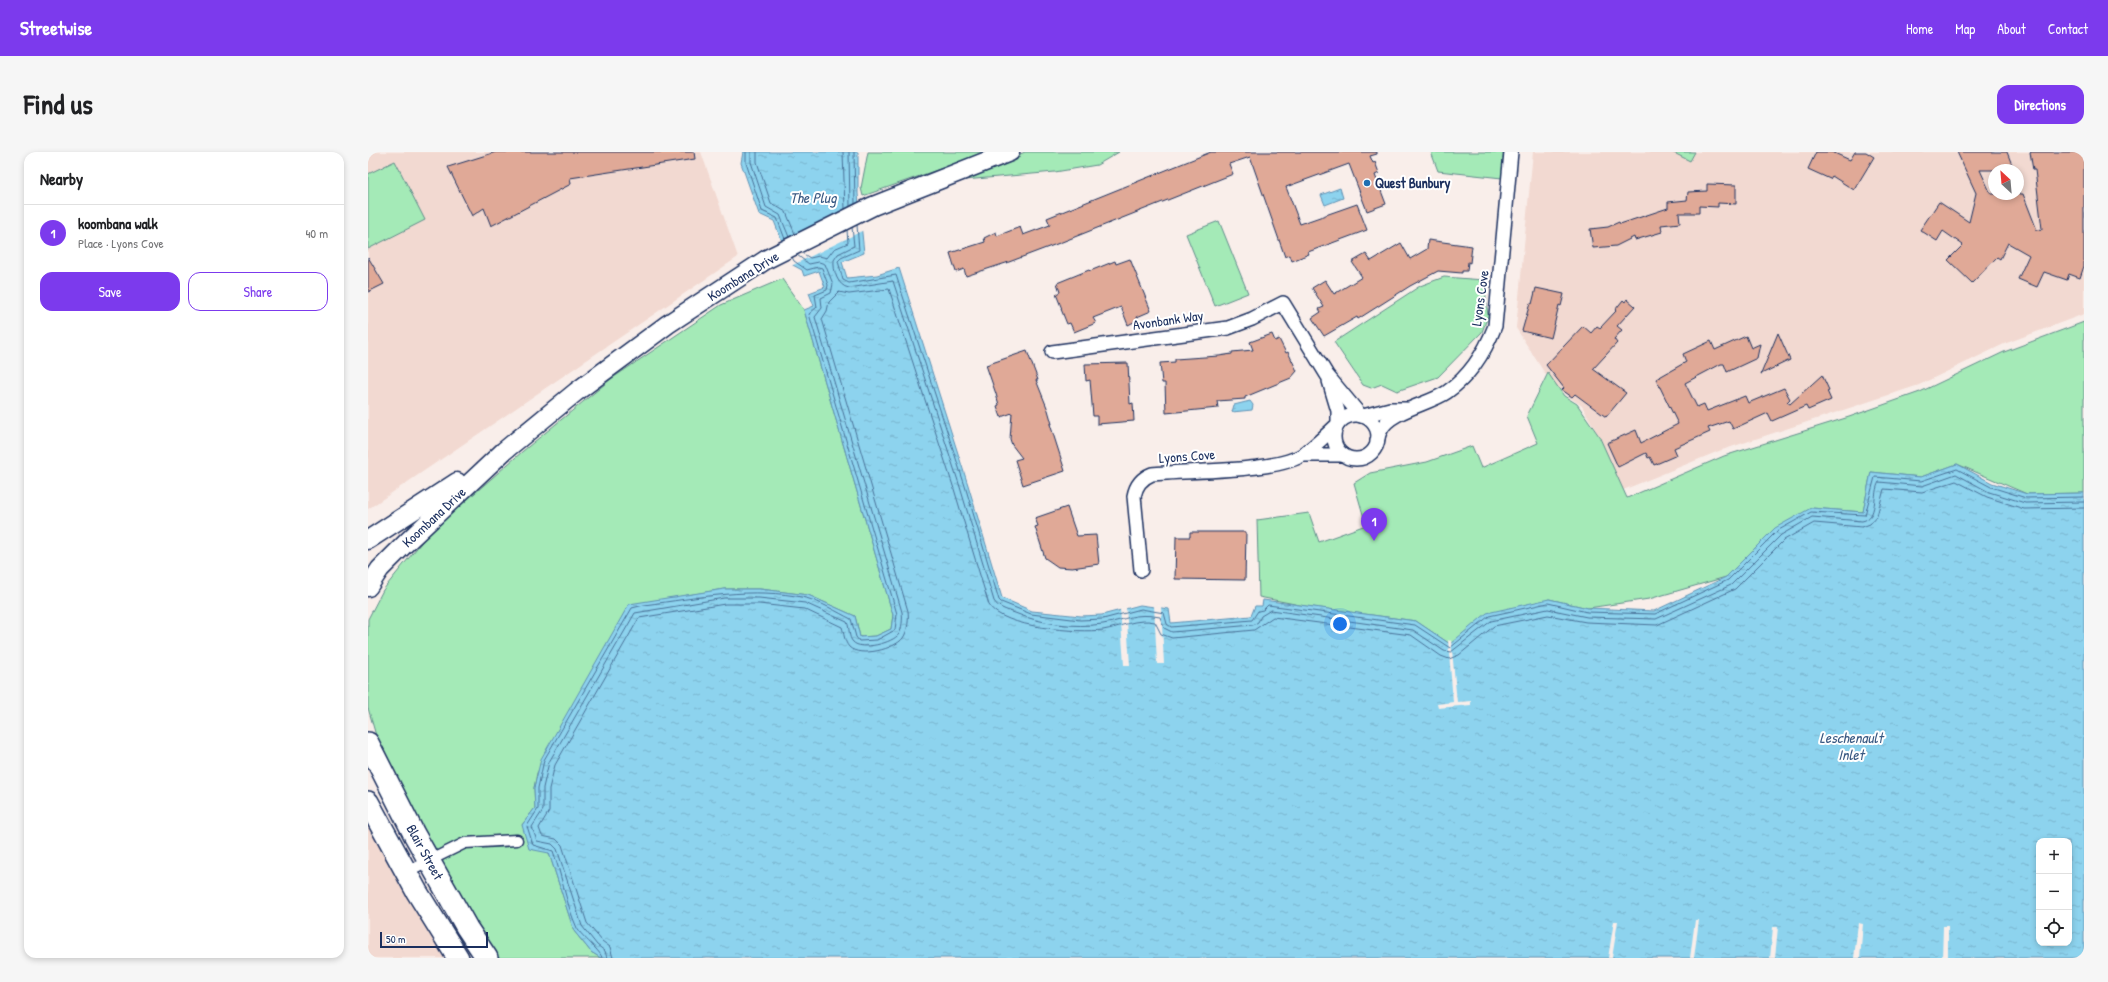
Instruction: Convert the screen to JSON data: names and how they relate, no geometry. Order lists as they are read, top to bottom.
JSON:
{
  "streets": {
    "main road": ["Koombana Drive", "Blair Street"],
    "street": ["Lyons Cove", "Avonbank Way"]
  },
  "water": ["The Plug", "Leschenault Inlet"],
  "places": ["Quest Bunbury"],
  "scale_bar": "50 m",
  "north": "top left",
  "page": {
    "header": "Streetwise",
    "nav": [
      "Home",
      "Map",
      "About",
      "Contact"
    ],
    "title": "Find us",
    "buttons": [
      "Directions",
      ["Save", "Share"]
    ],
    "heading": "Nearby",
    "list": [
      {
        "mark": "1",
        "name": "koombana walk",
        "note": "Place · Lyons Cove",
        "value": "40 m"
      }
    ],
    "pins": "1",
    "map_buttons": ["+", "−"],
    "scale": "50 m"
  }
}
